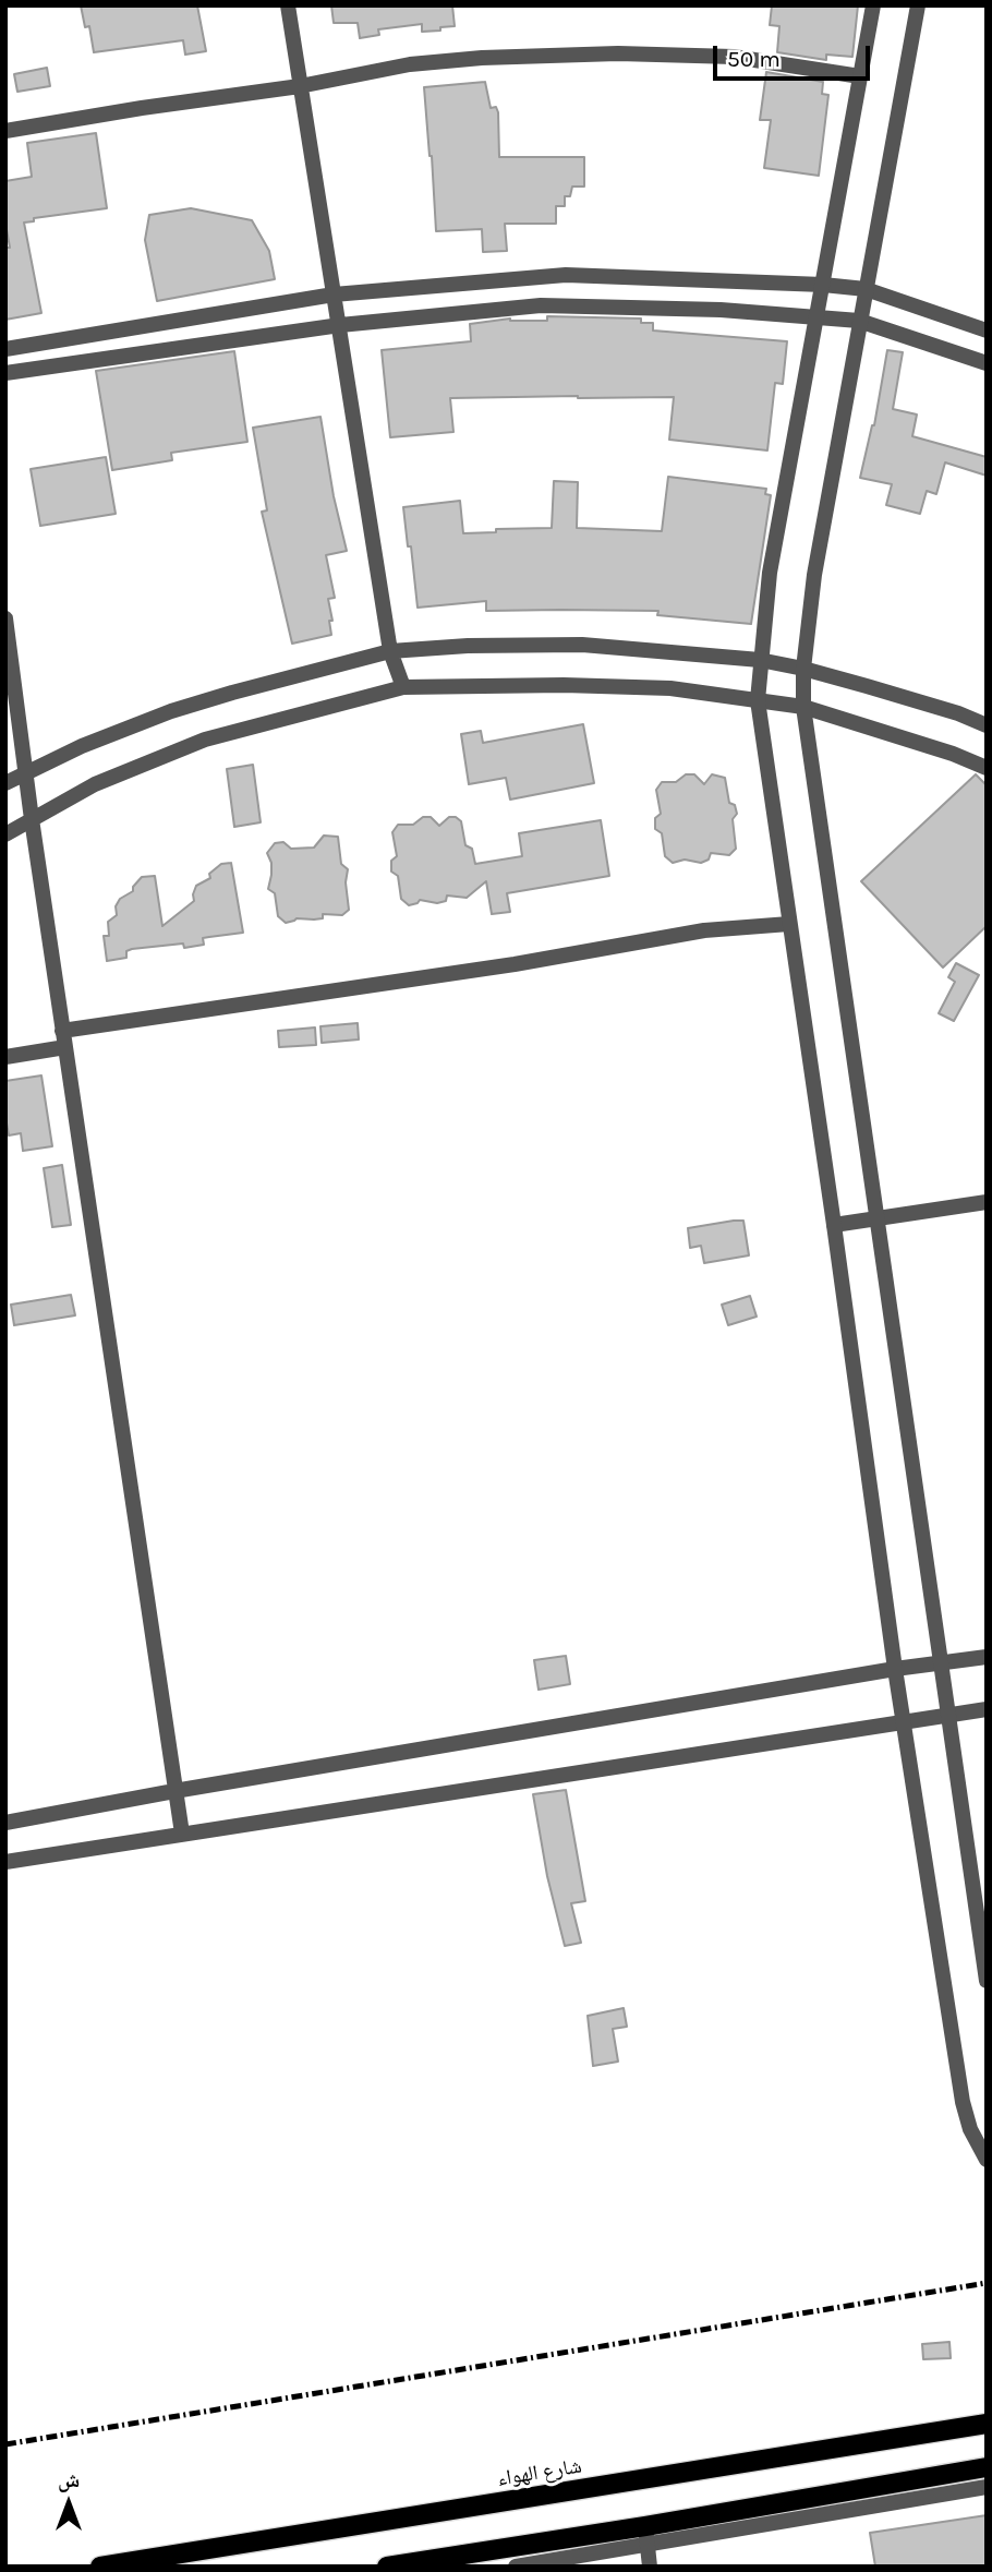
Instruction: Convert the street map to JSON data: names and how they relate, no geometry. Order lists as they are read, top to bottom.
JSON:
{
  "streets": {
    "main road": ["شارع الهواء"]
  },
  "scale_bar": "50 m",
  "north": "top"
}
